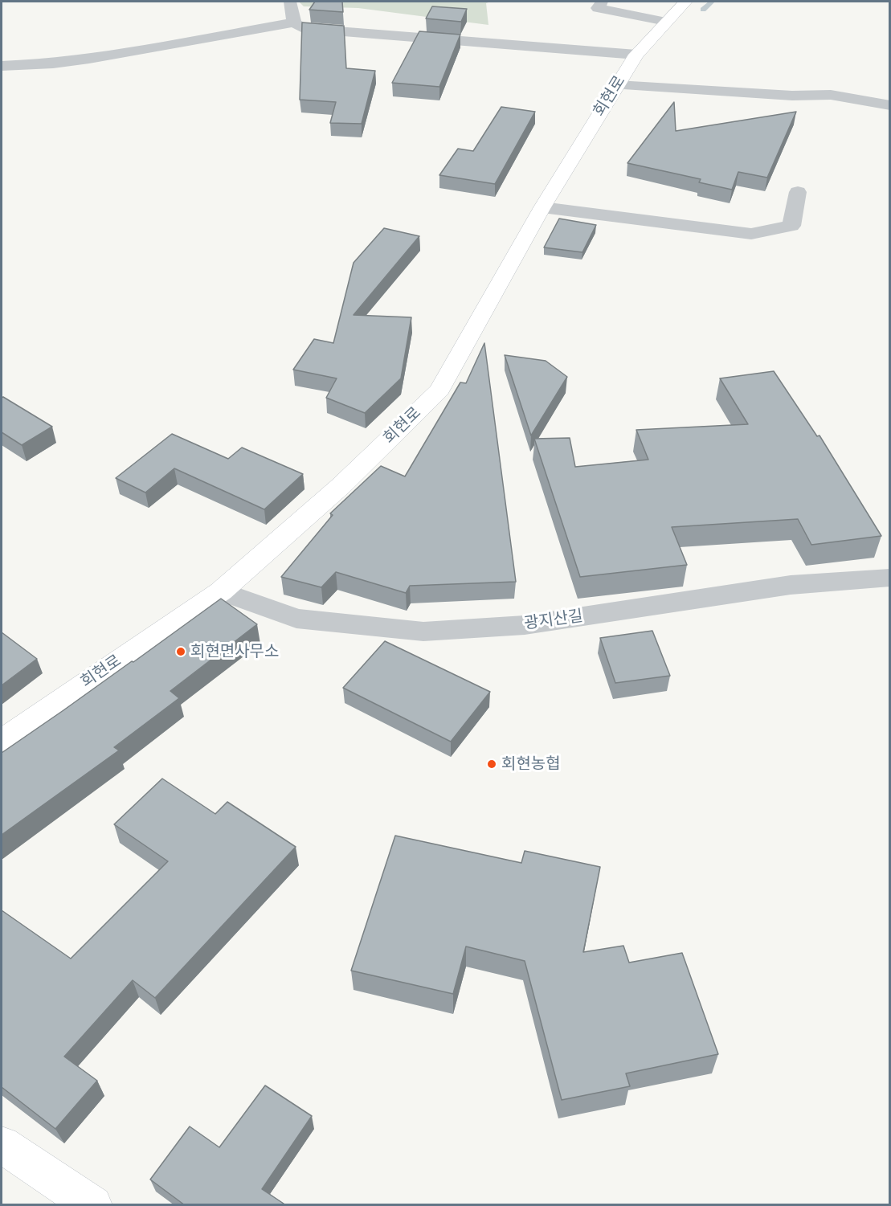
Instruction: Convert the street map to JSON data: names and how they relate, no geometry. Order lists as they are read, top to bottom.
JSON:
{
  "streets": {
    "street": ["회현로", "광지산길"]
  },
  "crossings": [
    ["회현로", "광지산길"]
  ],
  "places": ["회현면사무소", "회현농협"]
}
